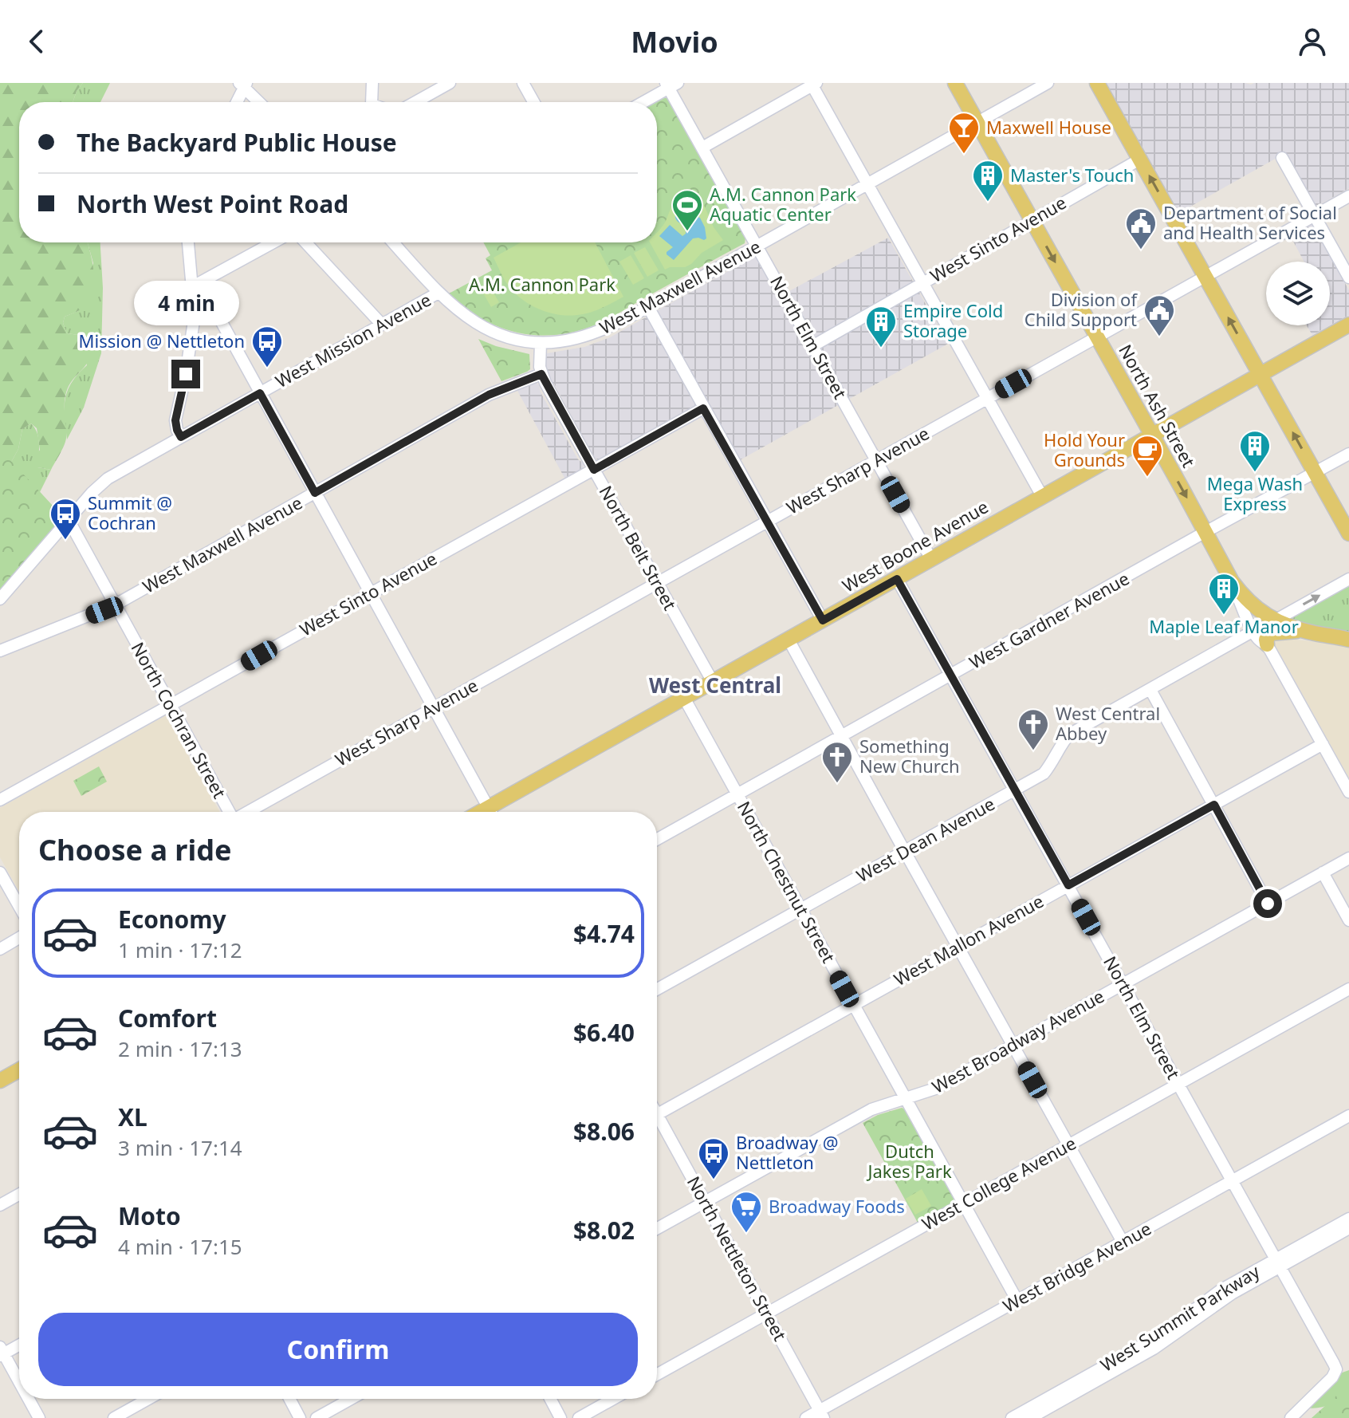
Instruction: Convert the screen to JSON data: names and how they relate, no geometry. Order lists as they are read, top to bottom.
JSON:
{
  "streets": {
    "main road": ["North Ash Street", "West Boone Avenue"],
    "street": [
      "West Sinto Avenue",
      "West Maxwell Avenue",
      "North Elm Street",
      "West Mission Avenue",
      "West Sharp Avenue",
      "North Belt Street",
      "West Gardner Avenue",
      "North Cochran Street",
      "West Dean Avenue",
      "North Chestnut Street",
      "West Mallon Avenue",
      "West Broadway Avenue",
      "West College Avenue",
      "North Nettleton Street",
      "West Bridge Avenue",
      "West Summit Parkway"
    ]
  },
  "crossings": [
    ["West Sinto Avenue", "North Elm Street"],
    ["West Sinto Avenue", "North Ash Street"],
    ["West Sinto Avenue", "North Belt Street"],
    ["West Sinto Avenue", "North Cochran Street"],
    ["West Maxwell Avenue", "North Elm Street"],
    ["West Maxwell Avenue", "West Mission Avenue"],
    ["West Maxwell Avenue", "North Ash Street"],
    ["West Maxwell Avenue", "North Belt Street"],
    ["West Maxwell Avenue", "North Cochran Street"],
    ["North Elm Street", "West Sharp Avenue"],
    ["North Elm Street", "West Boone Avenue"],
    ["North Elm Street", "West Gardner Avenue"],
    ["North Elm Street", "West Dean Avenue"],
    ["North Elm Street", "West Mallon Avenue"],
    ["North Elm Street", "West Broadway Avenue"],
    ["North Elm Street", "West College Avenue"],
    ["North Elm Street", "West Bridge Avenue"],
    ["North Elm Street", "West Summit Parkway"],
    ["West Mission Avenue", "North Cochran Street"],
    ["North Ash Street", "West Sharp Avenue"],
    ["North Ash Street", "West Boone Avenue"],
    ["North Ash Street", "West Gardner Avenue"],
    ["North Ash Street", "West Dean Avenue"],
    ["North Ash Street", "West Mallon Avenue"],
    ["West Sharp Avenue", "North Belt Street"],
    ["West Boone Avenue", "North Belt Street"],
    ["West Boone Avenue", "North Chestnut Street"],
    ["West Gardner Avenue", "North Chestnut Street"],
    ["West Dean Avenue", "North Chestnut Street"],
    ["North Chestnut Street", "West Mallon Avenue"],
    ["North Chestnut Street", "West Broadway Avenue"],
    ["North Chestnut Street", "West College Avenue"],
    ["North Chestnut Street", "West Bridge Avenue"],
    ["West Broadway Avenue", "North Nettleton Street"],
    ["West College Avenue", "North Nettleton Street"],
    ["North Nettleton Street", "West Bridge Avenue"]
  ],
  "districts": ["West Central"],
  "parks": ["A.M. Cannon Park", "Dutch Jakes Park"],
  "places": {
    "bar": ["Maxwell House"],
    "building": [
      "Master's Touch",
      "Empire Cold Storage",
      "Mega Wash Express",
      "Maple Leaf Manor"
    ],
    "sports": ["A.M. Cannon Park Aquatic Center"],
    "public building": ["Department of Social and Health Services", "Division of Child Support"],
    "bus stop": ["Mission @ Nettleton", "Summit @ Cochran", "Broadway @ Nettleton"],
    "cafe": ["Hold Your Grounds"],
    "church": ["West Central Abbey", "Something New Church"],
    "supermarket": ["Broadway Foods"]
  },
  "page": {
    "header": "Movio",
    "banner": ["The Backyard Public House", "North West Point Road"],
    "bubble": "4 min",
    "heading": "Choose a ride",
    "list": [
      {
        "name": "Economy",
        "note": "1 min · 17:12",
        "value": "$4.74"
      },
      {
        "name": "Comfort",
        "note": "2 min · 17:13",
        "value": "$6.40"
      },
      {
        "name": "XL",
        "note": "3 min · 17:14",
        "value": "$8.06"
      },
      {
        "name": "Moto",
        "note": "4 min · 17:15",
        "value": "$8.02"
      }
    ],
    "buttons": "Confirm"
  }
}
